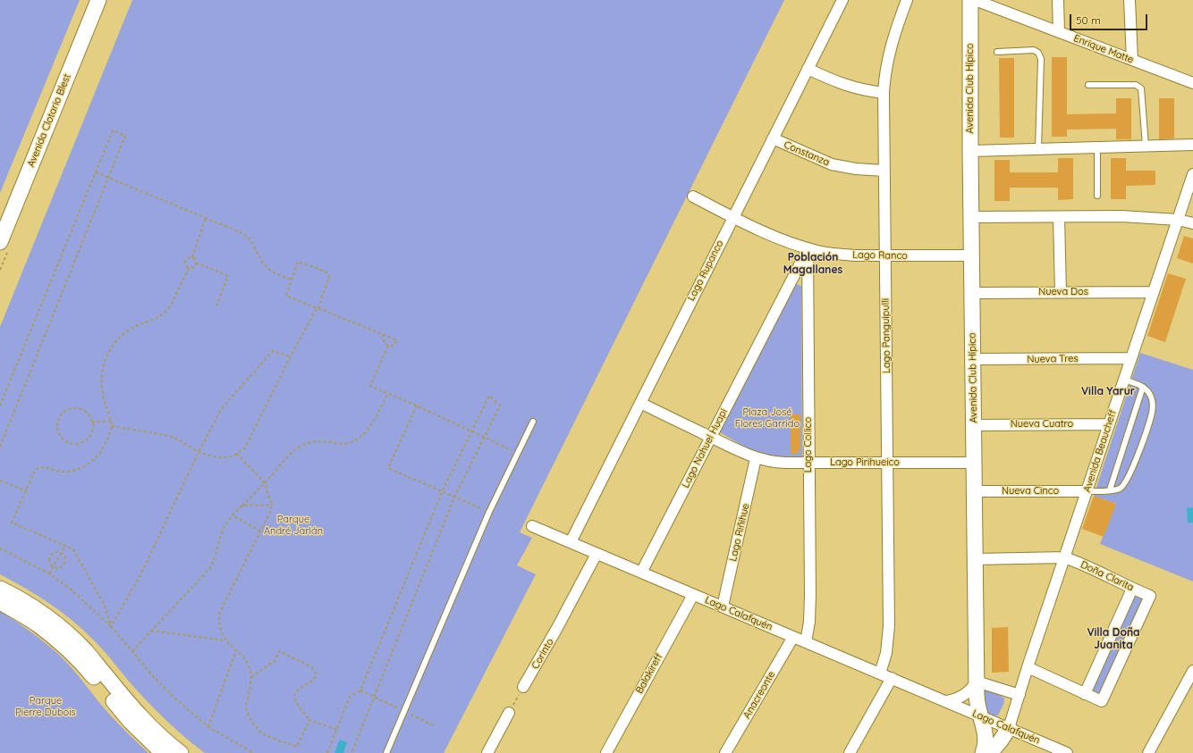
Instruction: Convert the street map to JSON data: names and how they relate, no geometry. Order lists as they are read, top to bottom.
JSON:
{
  "streets": {
    "main road": ["Avenida Club Hípico", "Avenida Clotario Blest"],
    "street": [
      "Enrique Matte",
      "Constanza",
      "Lago Ranco",
      "Lago Rupanco",
      "Nueva Dos",
      "Lago Panguipulli",
      "Nueva Tres",
      "Nueva Cuatro",
      "Lago Collico",
      "Lago Nahuel Huapi",
      "Avenida Beaucheff",
      "Lago Pirihueico",
      "Nueva Cinco",
      "Lago Riñihue",
      "Doña Clarita",
      "Lago Calafquén",
      "Corinto",
      "Balakireff",
      "Anacreonte"
    ]
  },
  "crossings": [
    ["Avenida Club Hípico", "Lago Ranco"],
    ["Avenida Club Hípico", "Nueva Dos"],
    ["Avenida Club Hípico", "Nueva Tres"],
    ["Avenida Club Hípico", "Nueva Cuatro"],
    ["Avenida Club Hípico", "Lago Pirihueico"],
    ["Avenida Club Hípico", "Nueva Cinco"],
    ["Avenida Club Hípico", "Lago Calafquén"],
    ["Constanza", "Lago Rupanco"],
    ["Constanza", "Lago Panguipulli"],
    ["Lago Ranco", "Lago Rupanco"],
    ["Lago Ranco", "Lago Panguipulli"],
    ["Lago Ranco", "Lago Collico"],
    ["Lago Ranco", "Lago Nahuel Huapi"],
    ["Lago Rupanco", "Lago Pirihueico"],
    ["Lago Rupanco", "Lago Calafquén"],
    ["Nueva Dos", "Avenida Beaucheff"],
    ["Lago Panguipulli", "Lago Pirihueico"],
    ["Lago Panguipulli", "Lago Calafquén"],
    ["Nueva Tres", "Avenida Beaucheff"],
    ["Nueva Cuatro", "Avenida Beaucheff"],
    ["Lago Collico", "Lago Nahuel Huapi"],
    ["Lago Collico", "Lago Pirihueico"],
    ["Lago Collico", "Lago Calafquén"],
    ["Lago Nahuel Huapi", "Lago Pirihueico"],
    ["Lago Nahuel Huapi", "Lago Calafquén"],
    ["Avenida Beaucheff", "Nueva Cinco"],
    ["Avenida Beaucheff", "Doña Clarita"],
    ["Avenida Beaucheff", "Lago Calafquén"],
    ["Lago Pirihueico", "Lago Riñihue"],
    ["Lago Riñihue", "Lago Calafquén"],
    ["Lago Calafquén", "Corinto"],
    ["Lago Calafquén", "Balakireff"],
    ["Lago Calafquén", "Anacreonte"]
  ],
  "districts": ["Población Magallanes", "Villa Yarur", "Villa Doña Juanita"],
  "parks": ["Plaza José Flores Garrido", "Parque André Jarlán", "Parque Pierre Dubois"],
  "scale_bar": "50 m"
}
